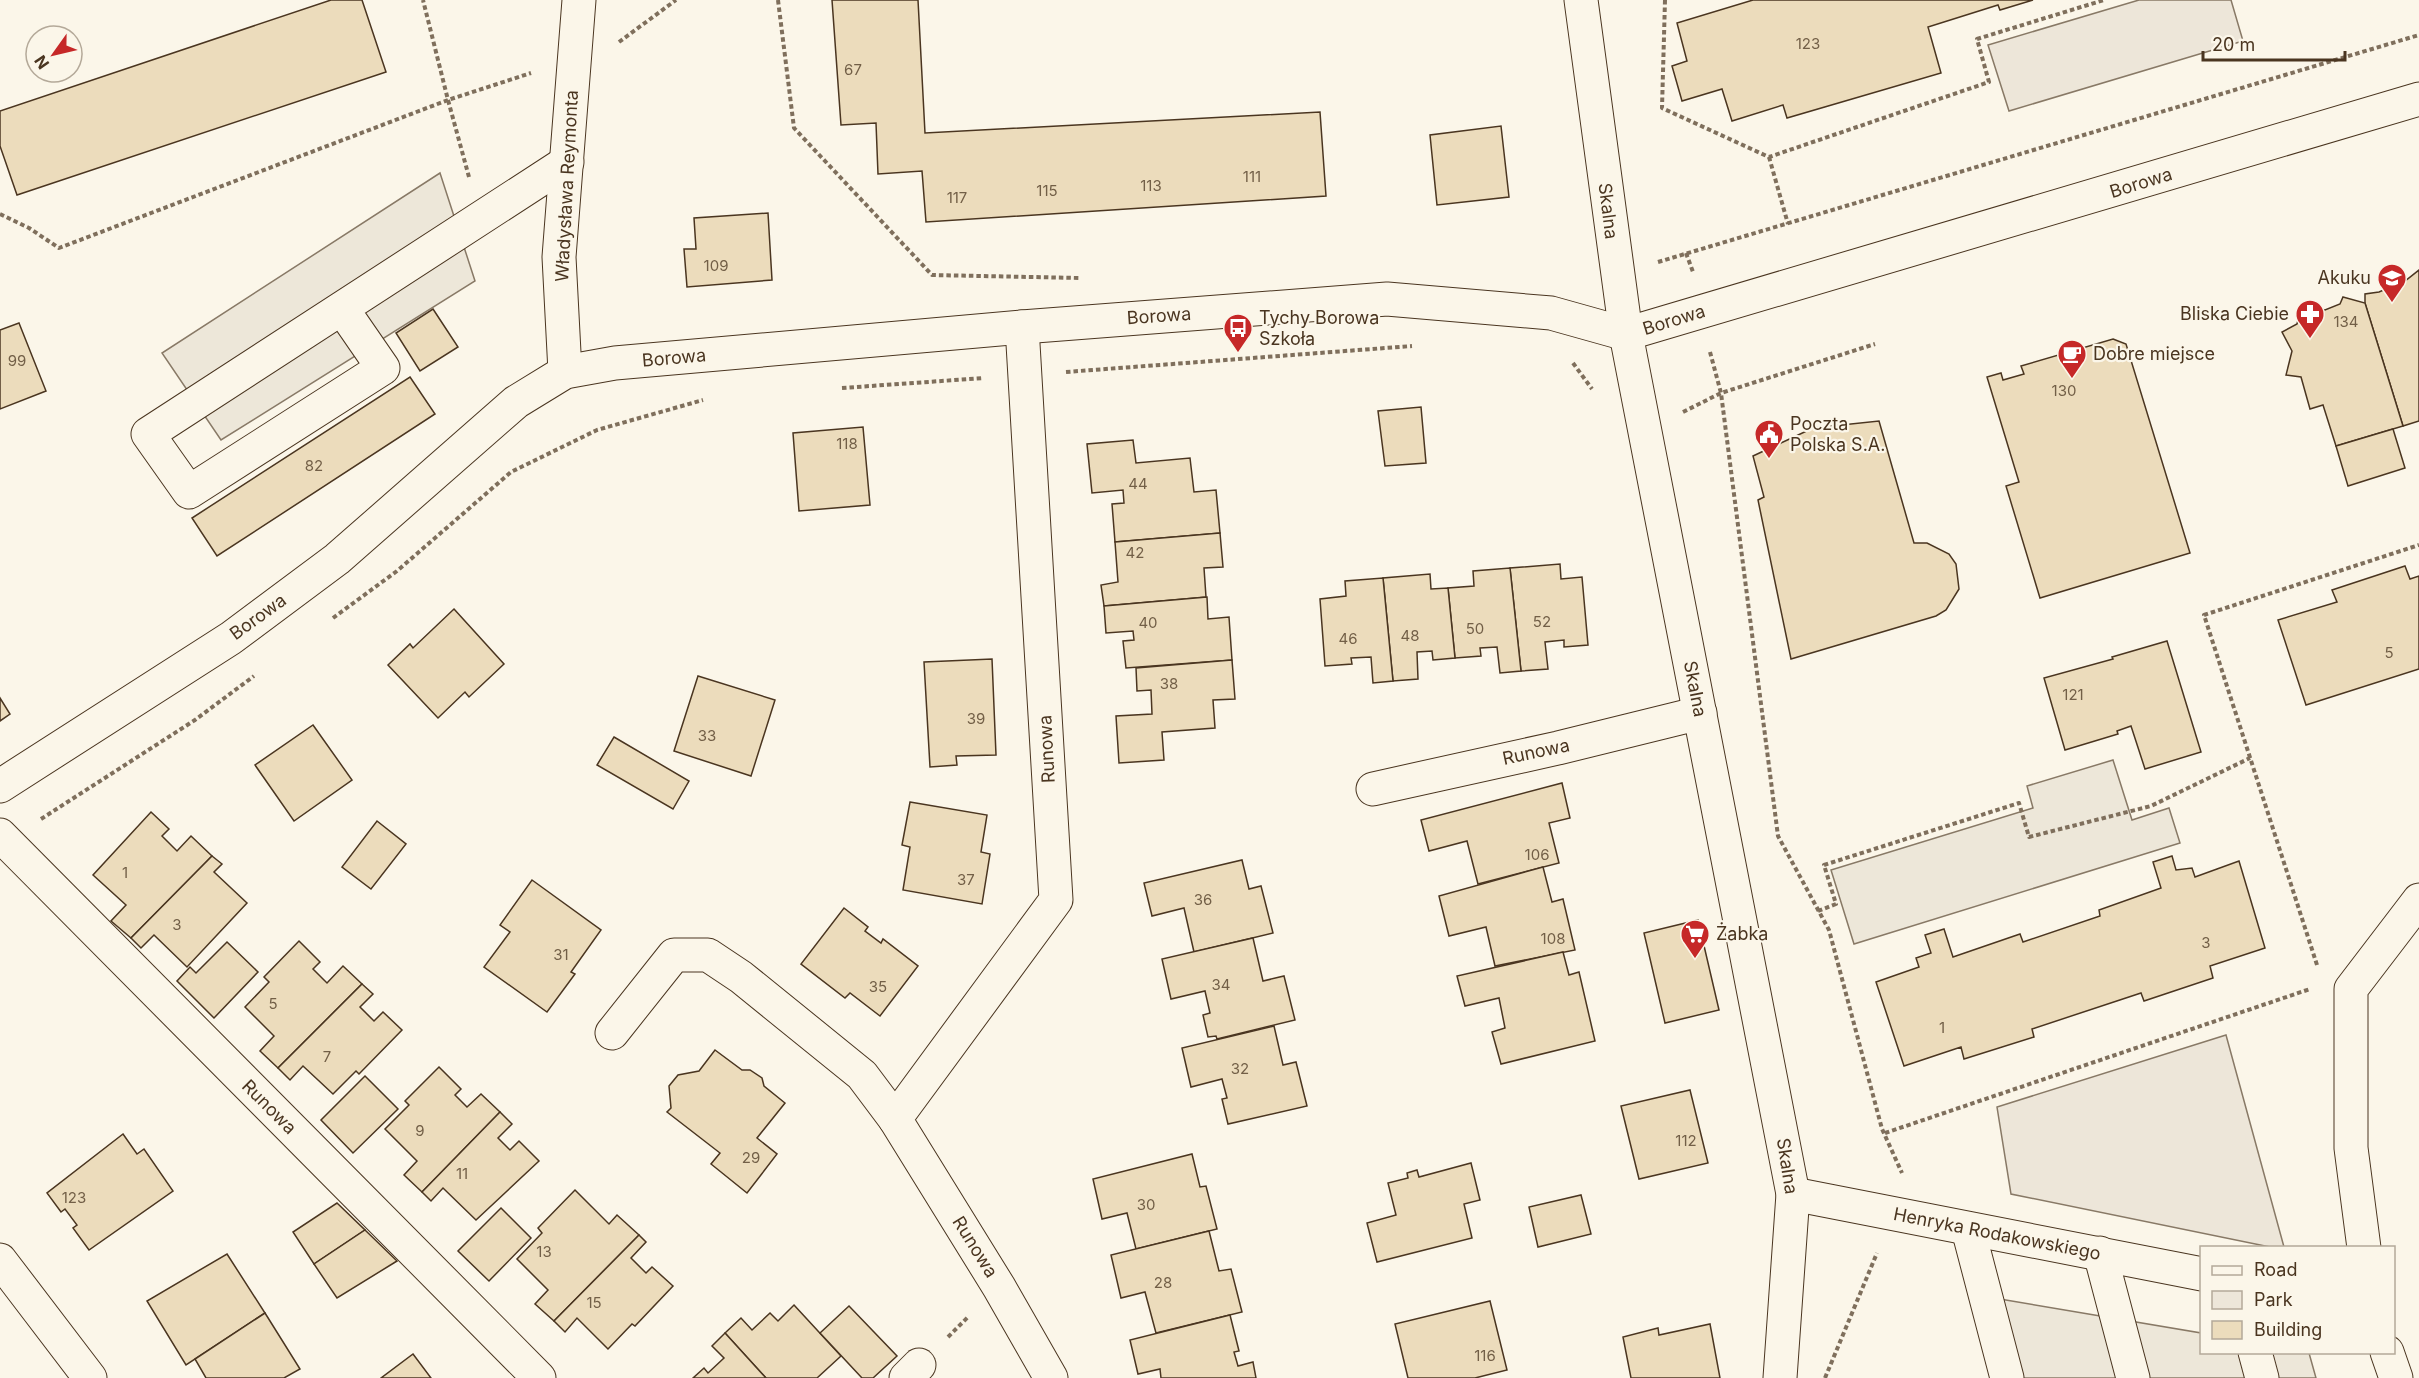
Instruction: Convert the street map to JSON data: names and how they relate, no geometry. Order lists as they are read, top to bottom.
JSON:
{
  "streets": {
    "street": [
      "Borowa",
      "Władysława Reymonta",
      "Skalna",
      "Runowa",
      "Henryka Rodakowskiego"
    ]
  },
  "crossings": [
    ["Borowa", "Władysława Reymonta"],
    ["Borowa", "Skalna"],
    ["Borowa", "Runowa"],
    ["Skalna", "Runowa"],
    ["Skalna", "Henryka Rodakowskiego"]
  ],
  "places": {
    "school or university": ["Akuku"],
    "pharmacy": ["Bliska Ciebie"],
    "bus stop": ["Tychy Borowa Szkoła"],
    "cafe": ["Dobre miejsce"],
    "public building": ["Poczta Polska S.A."],
    "supermarket": ["Żabka"]
  },
  "house_numbers": [
    "123",
    "67",
    "111",
    "113",
    "115",
    "117",
    "109",
    "134",
    "99",
    "130",
    "118",
    "82",
    "44",
    "42",
    "52",
    "40",
    "50",
    "48",
    "46",
    "5",
    "38",
    "121",
    "39",
    "33",
    "106",
    "1",
    "37",
    "36",
    "3",
    "108",
    "3",
    "31",
    "34",
    "35",
    "5",
    "1",
    "7",
    "32",
    "9",
    "112",
    "29",
    "11",
    "123",
    "30",
    "13",
    "28",
    "15",
    "116"
  ],
  "legend": ["Road", "Park", "Building"],
  "scale_bar": "20 m",
  "north": "bottom left"
}
